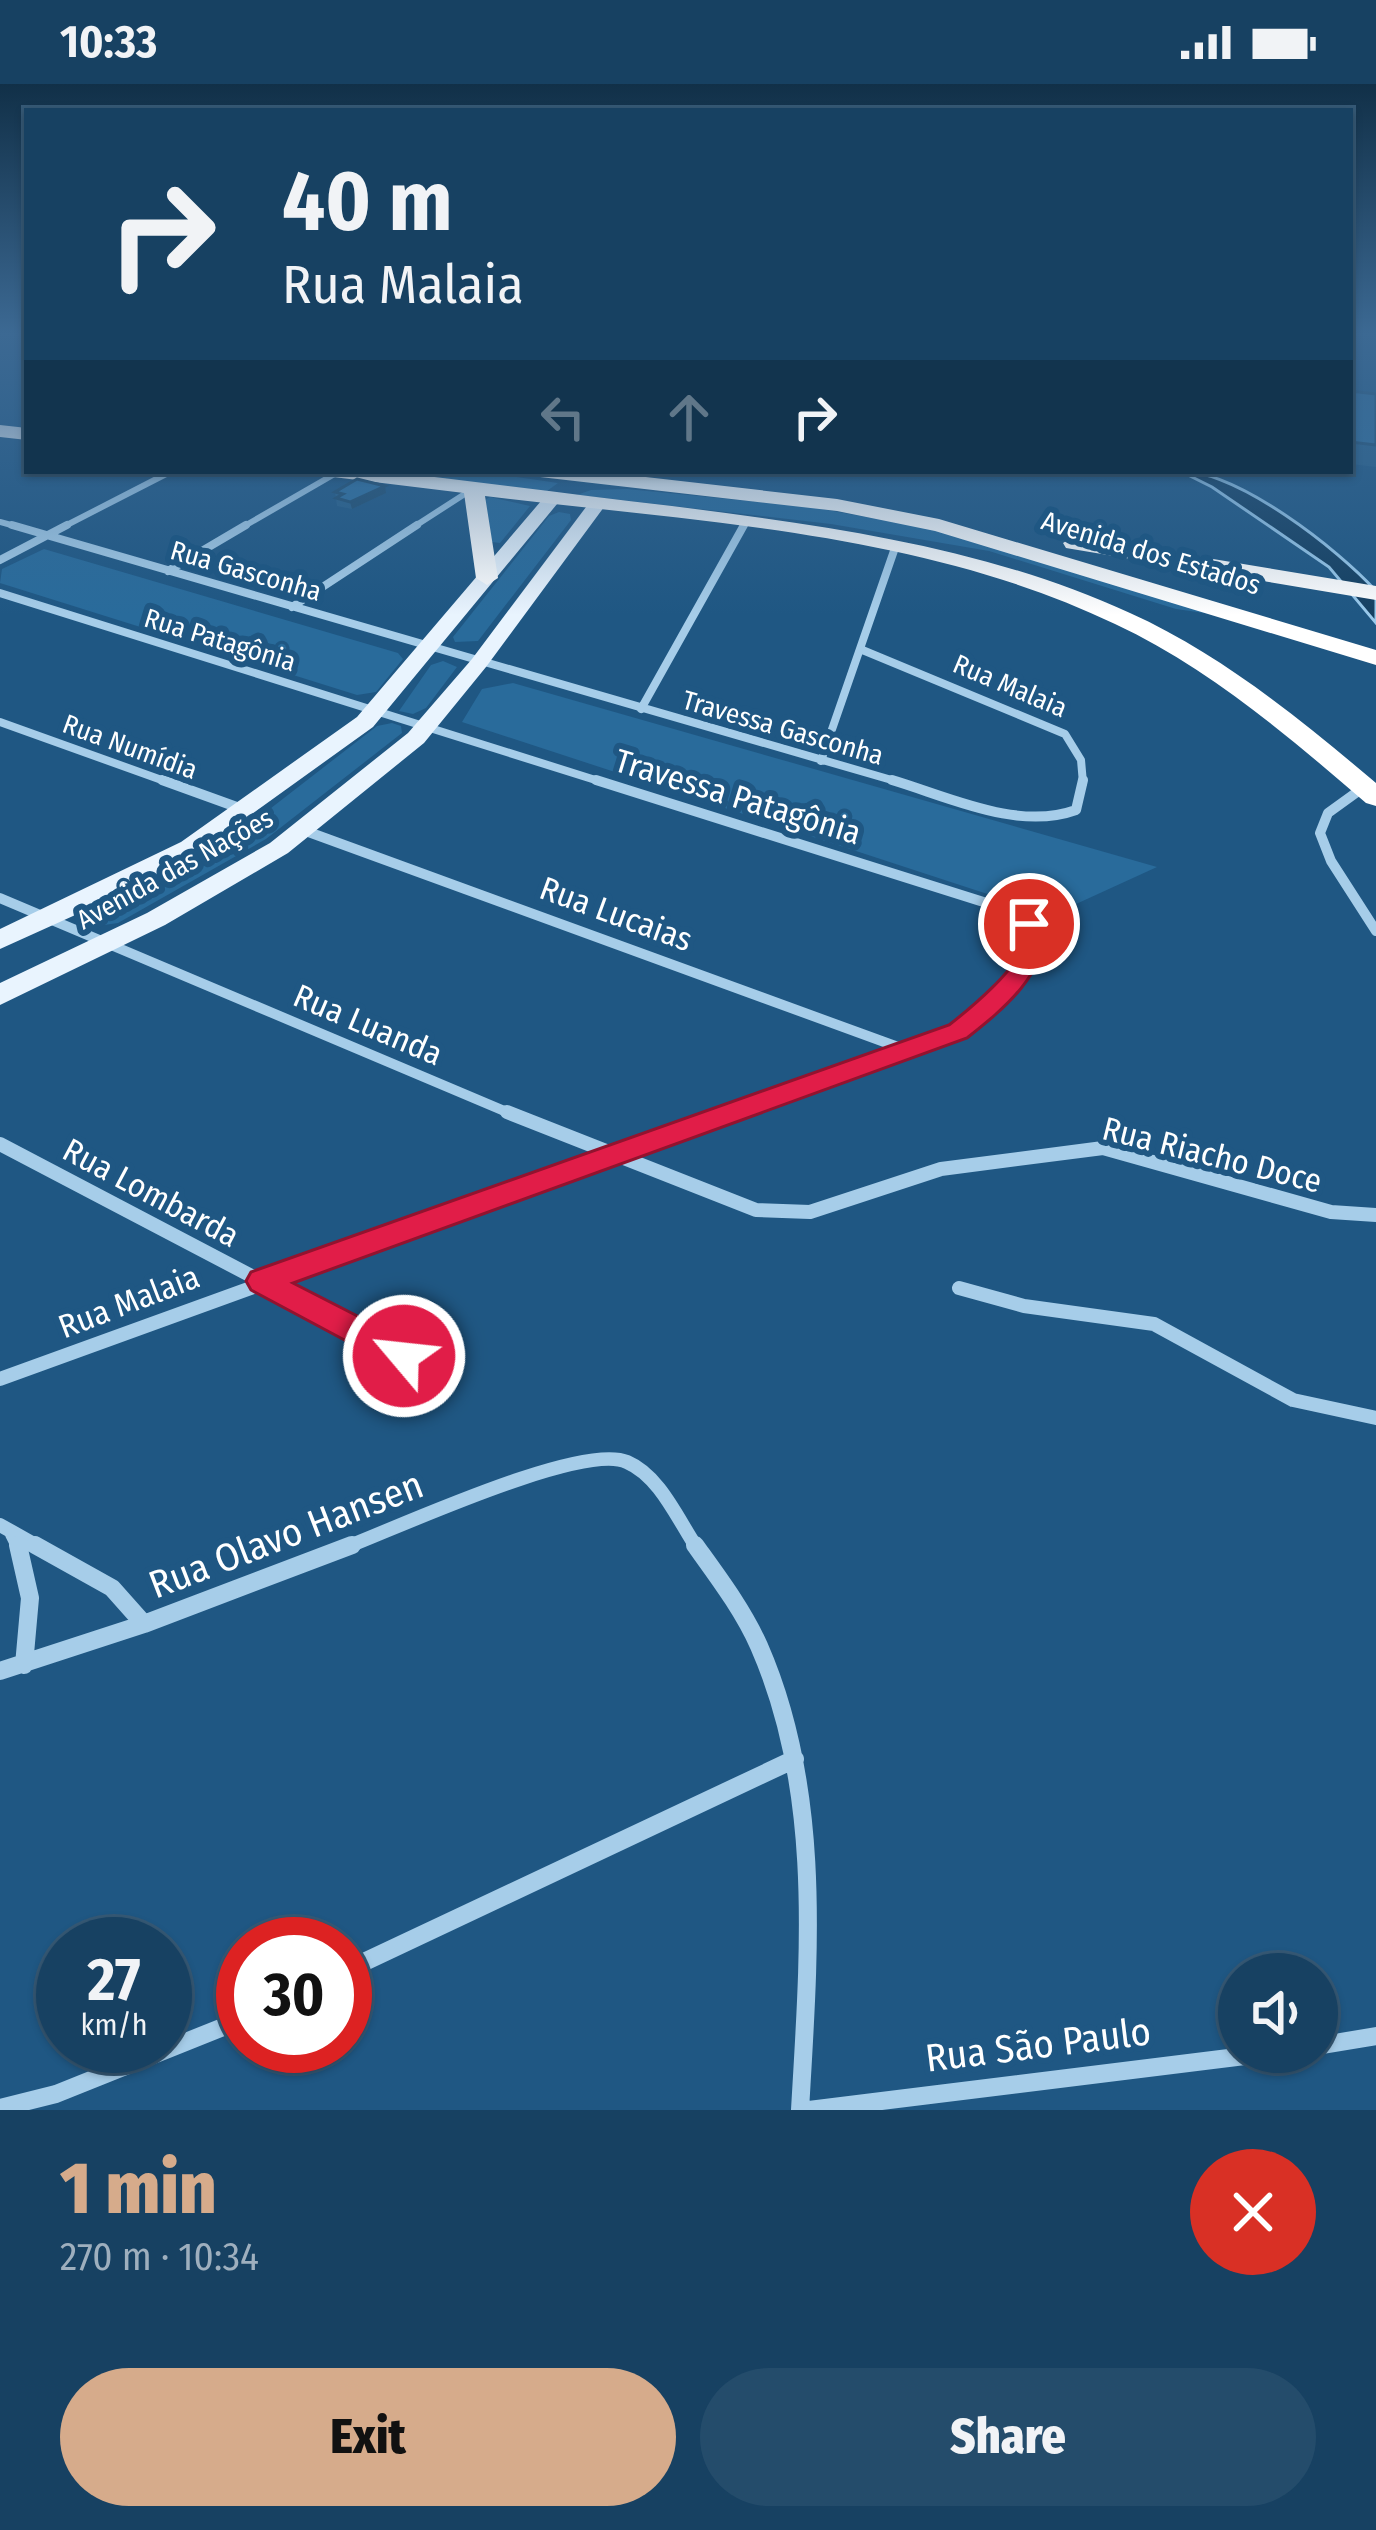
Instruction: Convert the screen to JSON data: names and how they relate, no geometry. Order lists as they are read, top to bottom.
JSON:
{
  "streets": {
    "highway": ["Avenida dos Estados"],
    "main road": ["Avenida das Nações"],
    "street": [
      "Rua Gasconha",
      "Rua Patagônia",
      "Rua Malaia",
      "Travessa Gasconha",
      "Rua Numídia",
      "Travessa Patagônia",
      "Rua Lucaias",
      "Rua Luanda",
      "Rua Riacho Doce",
      "Rua Lombarda",
      "Rua Olavo Hansen",
      "Rua São Paulo"
    ]
  },
  "crossings": [
    ["Avenida dos Estados", "Avenida das Nações"],
    ["Rua Gasconha", "Travessa Gasconha"],
    ["Rua Gasconha", "Avenida das Nações"],
    ["Rua Patagônia", "Travessa Patagônia"],
    ["Rua Patagônia", "Avenida das Nações"],
    ["Rua Malaia", "Travessa Gasconha"],
    ["Rua Malaia", "Travessa Patagônia"],
    ["Rua Malaia", "Rua Lucaias"],
    ["Rua Malaia", "Rua Luanda"],
    ["Rua Malaia", "Rua Lombarda"],
    ["Travessa Gasconha", "Avenida das Nações"],
    ["Rua Numídia", "Avenida das Nações"],
    ["Travessa Patagônia", "Avenida das Nações"],
    ["Avenida das Nações", "Rua Lucaias"],
    ["Avenida das Nações", "Rua Luanda"],
    ["Rua Luanda", "Rua Riacho Doce"]
  ],
  "page": {
    "status": "10:33",
    "turn": ["40 m", "Rua Malaia"],
    "speed": "27 km/h",
    "limit": "30",
    "heading": ["1 min", "270 m · 10:34"],
    "buttons": ["Exit", "Share"]
  }
}
